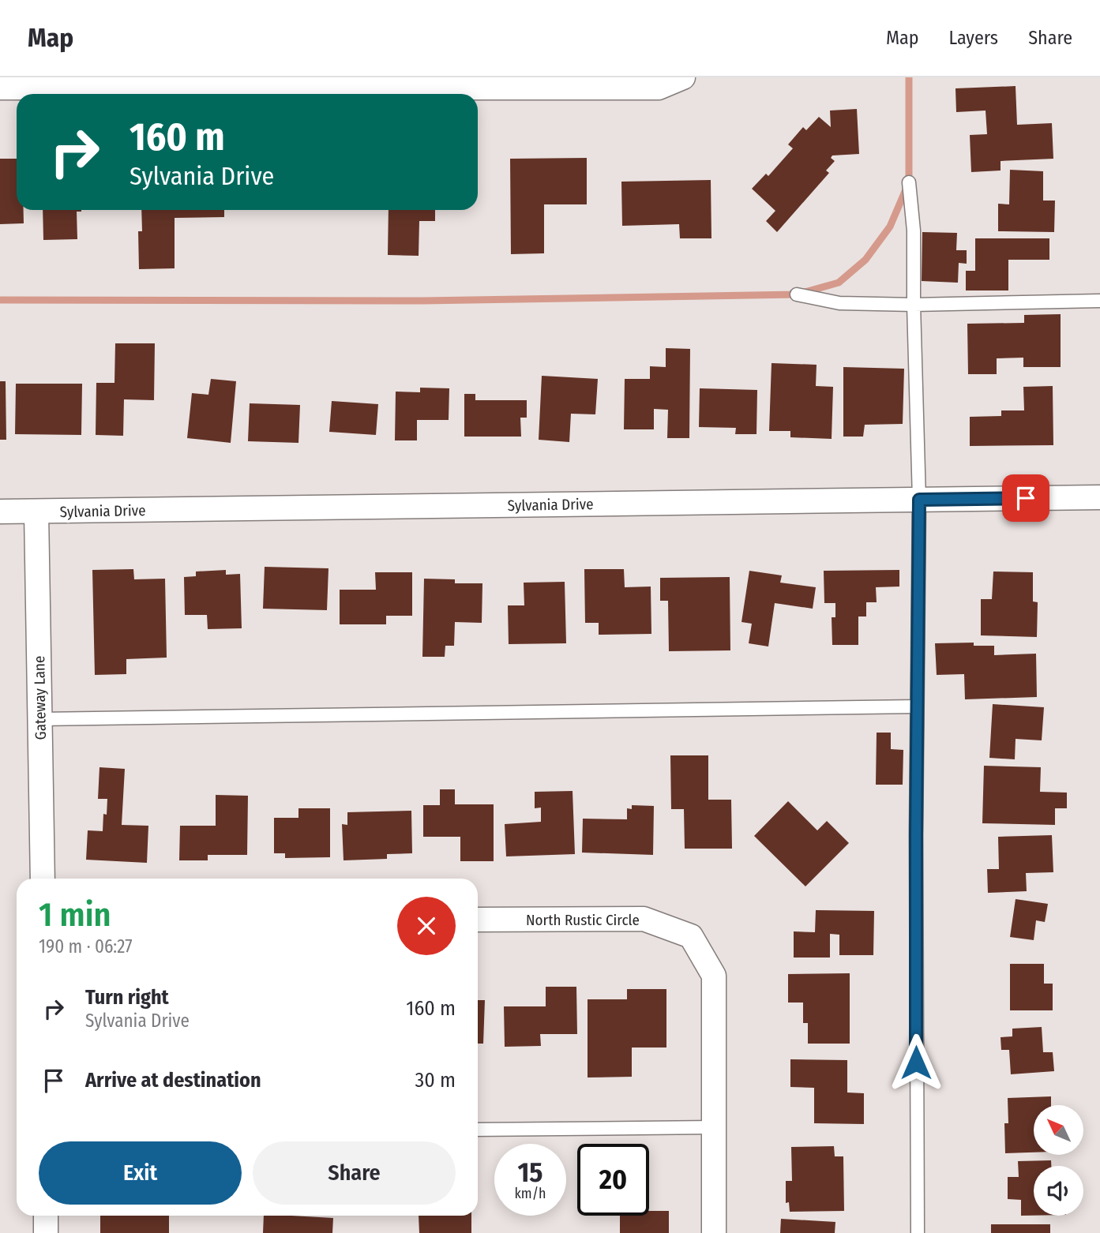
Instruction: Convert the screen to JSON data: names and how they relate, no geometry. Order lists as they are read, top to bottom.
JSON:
{
  "streets": {
    "street": ["Sylvania Drive", "Gateway Lane", "North Rustic Circle"]
  },
  "crossings": [
    ["Sylvania Drive", "Gateway Lane"]
  ],
  "north": "top left",
  "page": {
    "header": "Map",
    "nav": ["Map", "Layers", "Share"],
    "turn": ["160 m", "Sylvania Drive"],
    "heading": ["1 min", "190 m · 06:27"],
    "list": [
      {
        "name": "Turn right",
        "note": "Sylvania Drive",
        "value": "160 m"
      },
      {
        "name": "Arrive at destination",
        "value": "30 m"
      }
    ],
    "buttons": ["Exit", "Share"],
    "speed": "15 km/h",
    "limit": "20"
  }
}
